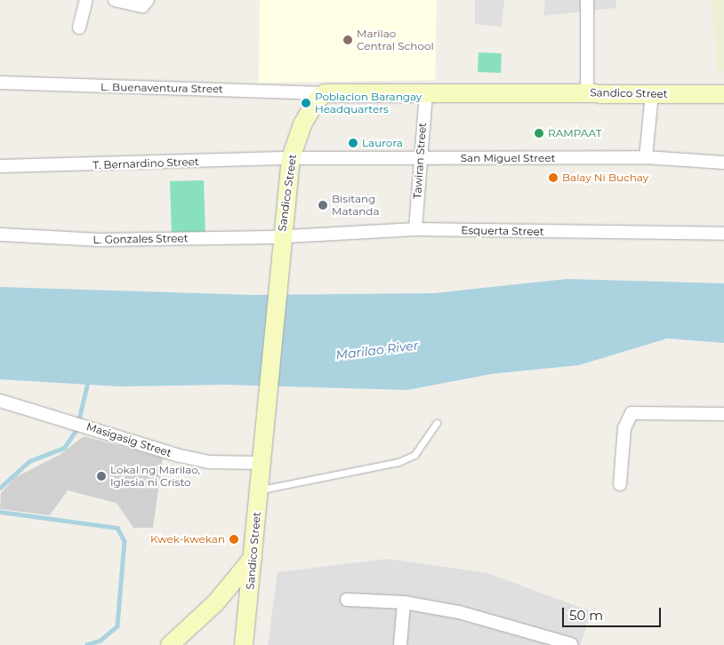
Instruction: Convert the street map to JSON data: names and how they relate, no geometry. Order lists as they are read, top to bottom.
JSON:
{
  "streets": {
    "main road": ["Sandico Street"],
    "street": [
      "L. Buenaventura Street",
      "San Miguel Street",
      "Tawiran Street",
      "T. Bernardino Street",
      "Esquerta Street",
      "L. Gonzales Street",
      "Masigasig Street"
    ]
  },
  "crossings": [
    ["L. Buenaventura Street", "Sandico Street"],
    ["Sandico Street", "San Miguel Street"],
    ["Sandico Street", "Tawiran Street"],
    ["Sandico Street", "T. Bernardino Street"],
    ["Sandico Street", "Esquerta Street"],
    ["Sandico Street", "L. Gonzales Street"],
    ["Sandico Street", "Masigasig Street"],
    ["San Miguel Street", "Tawiran Street"],
    ["San Miguel Street", "T. Bernardino Street"],
    ["Tawiran Street", "Esquerta Street"],
    ["Esquerta Street", "L. Gonzales Street"]
  ],
  "water": ["Marilao River"],
  "places": [
    "Marilao Central School",
    "Poblacion Barangay Headquarters",
    "RAMPAAT",
    "Laurora",
    "Balay Ni Buchay",
    "Bisitang Matanda",
    "Lokal ng Marilao, Iglesia ni Cristo",
    "Kwek-kwekan"
  ],
  "scale_bar": "50 m"
}
